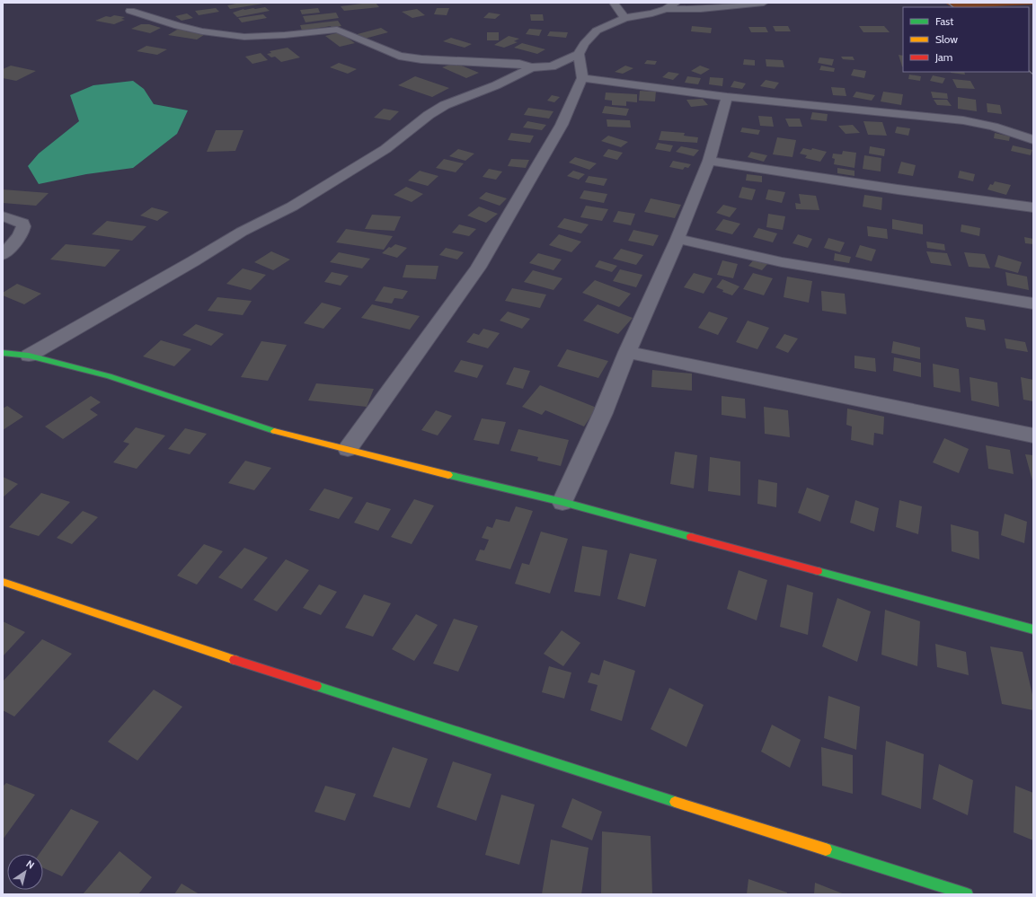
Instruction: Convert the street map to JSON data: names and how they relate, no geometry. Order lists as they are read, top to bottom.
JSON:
{
  "legend": ["Fast", "Slow", "Jam"],
  "north": "top right"
}
